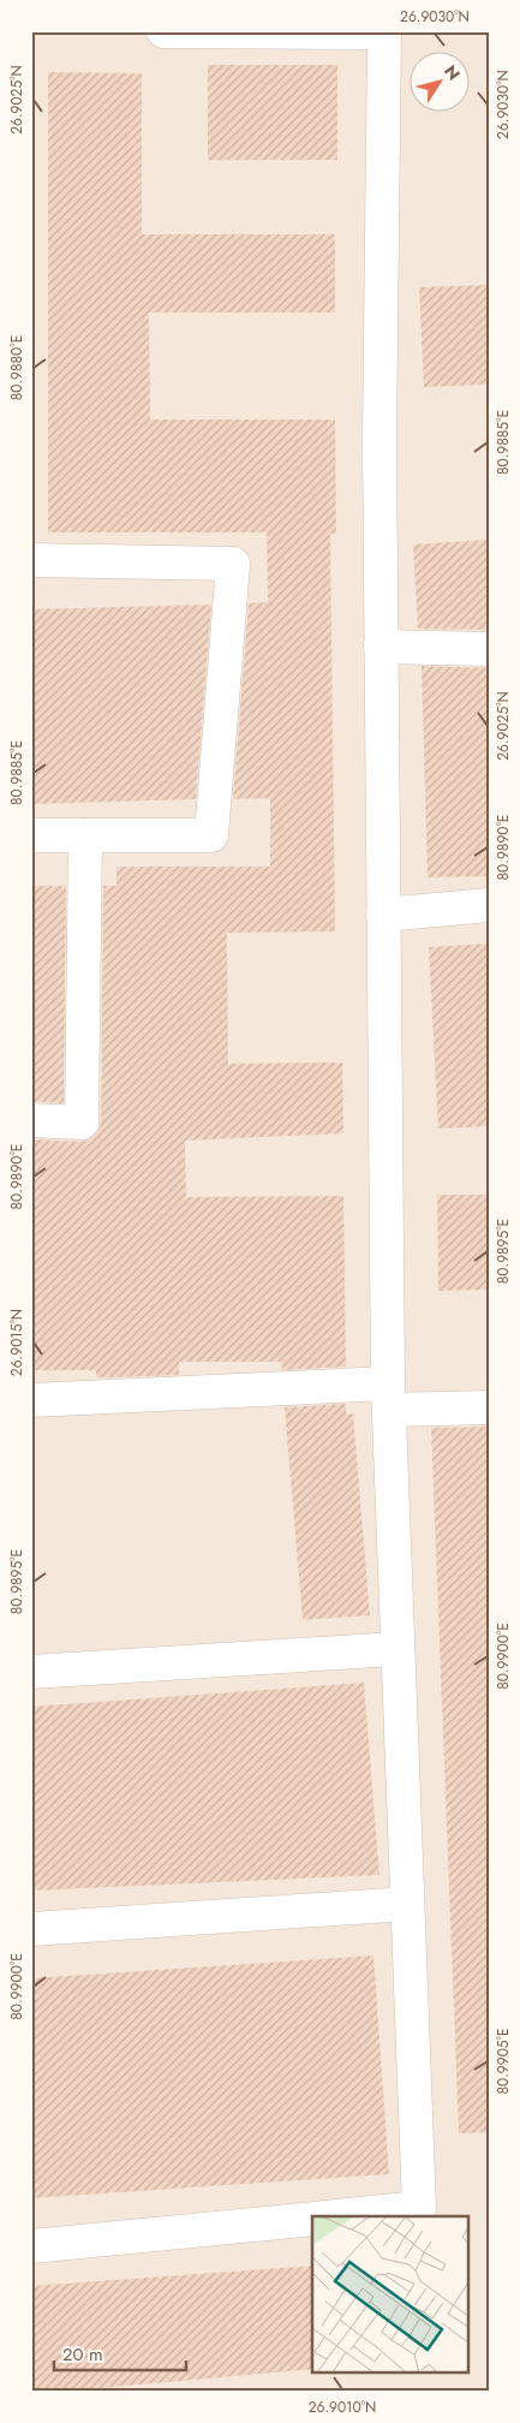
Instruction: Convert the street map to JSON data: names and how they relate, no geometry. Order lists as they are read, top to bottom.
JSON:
{
  "scale_bar": "20 m",
  "north": "top right",
  "coordinates": [
    "26.9030°N",
    "26.9025°N",
    "80.9880°E",
    "80.9885°E",
    "80.9890°E",
    "80.9895°E",
    "26.9015°N",
    "80.9900°E",
    "80.9905°E",
    "26.9010°N"
  ]
}
